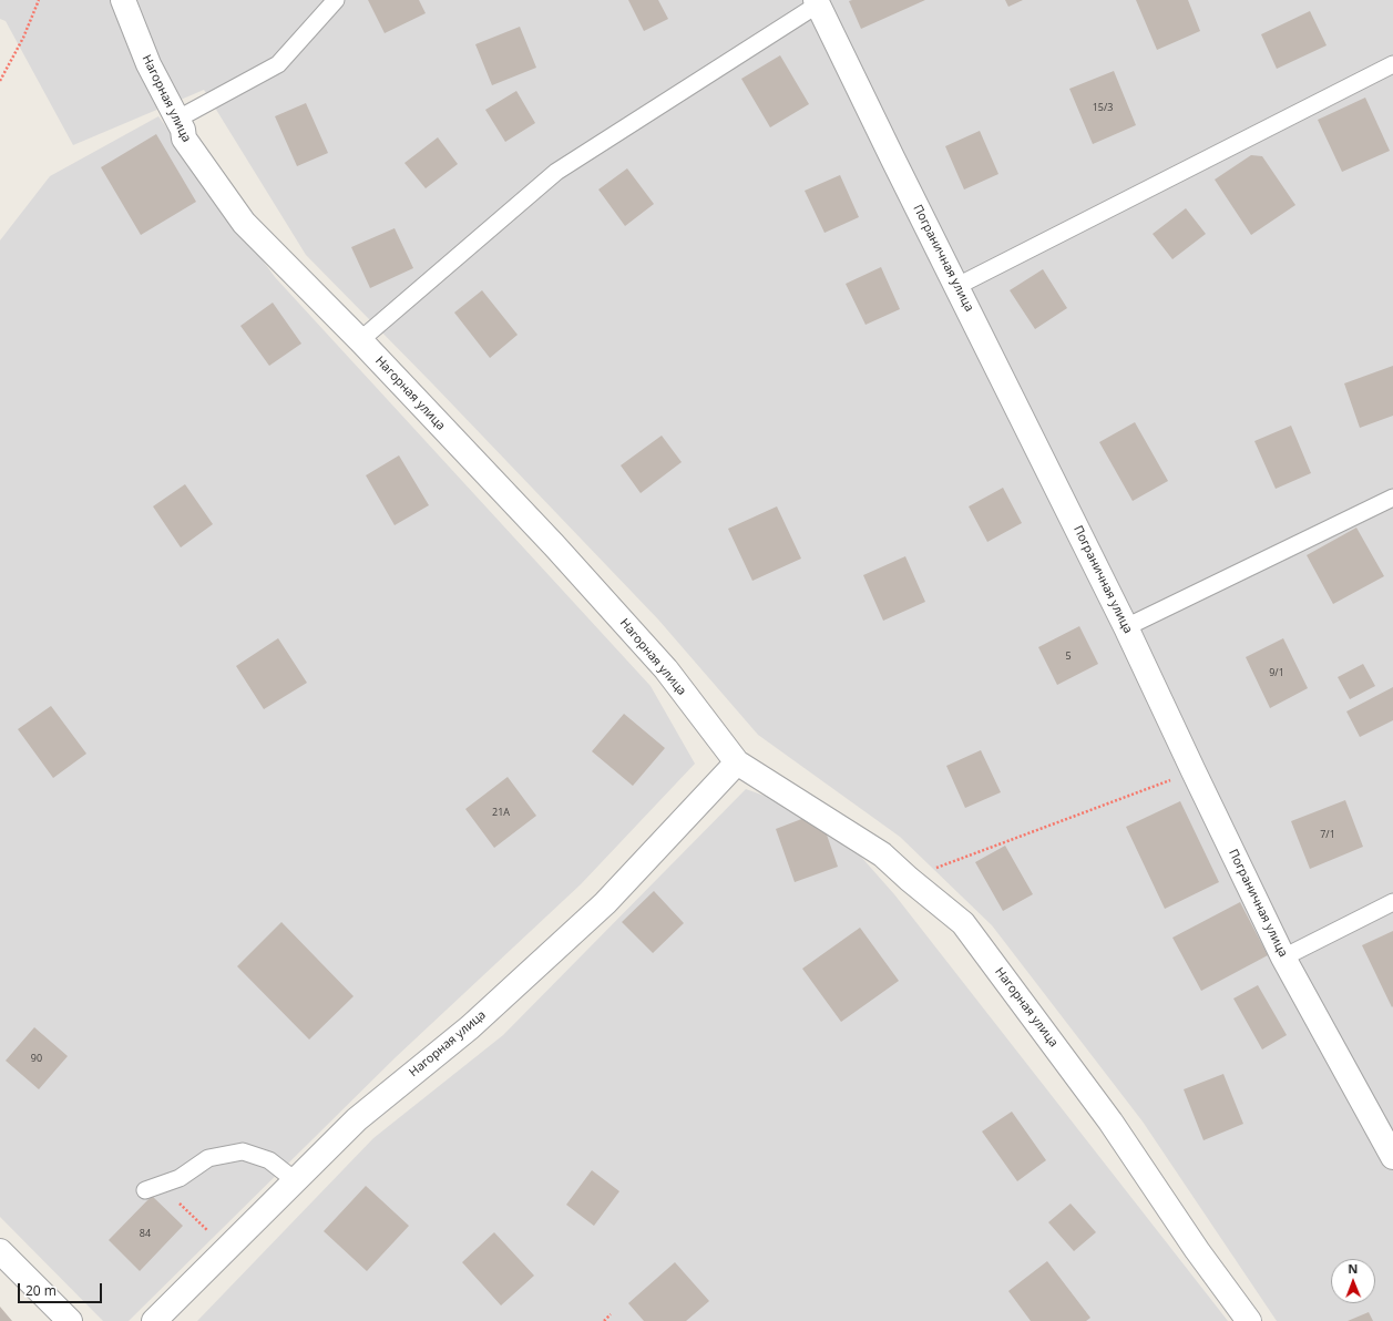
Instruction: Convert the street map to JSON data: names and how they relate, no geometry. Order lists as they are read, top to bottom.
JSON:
{
  "streets": {
    "street": ["Нагорная улица", "Пограничная улица"]
  },
  "house_numbers": [
    "15/3",
    "5",
    "9/1",
    "21А",
    "7/1",
    "90",
    "84"
  ],
  "scale_bar": "20 m",
  "north": "top"
}
